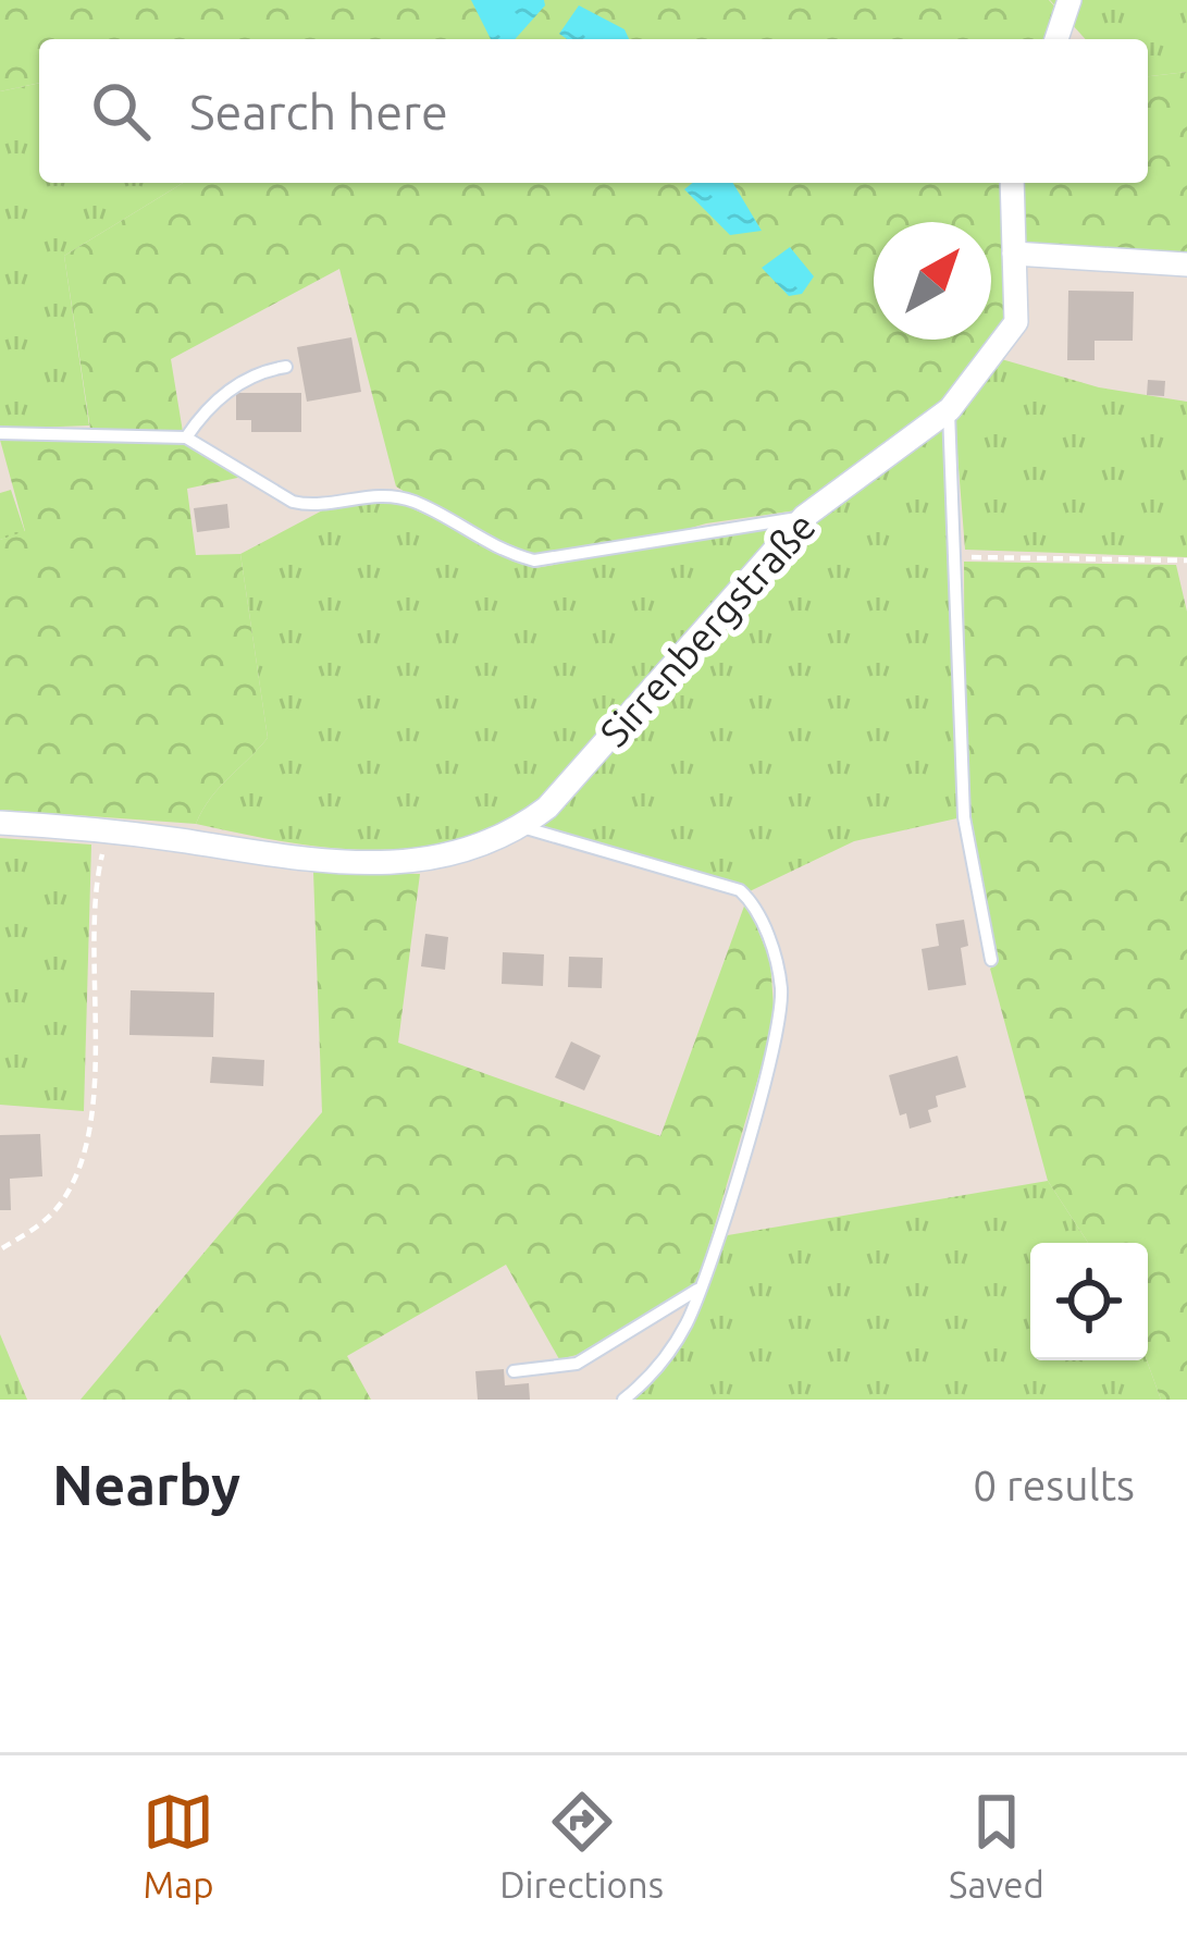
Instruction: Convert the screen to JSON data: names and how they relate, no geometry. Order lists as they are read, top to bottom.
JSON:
{
  "streets": {
    "street": ["Sirrenbergstraße"]
  },
  "north": "top right",
  "page": {
    "search": "Search here",
    "heading": ["Nearby", "0 results"],
    "nav": ["Map", "Directions", "Saved"]
  }
}
